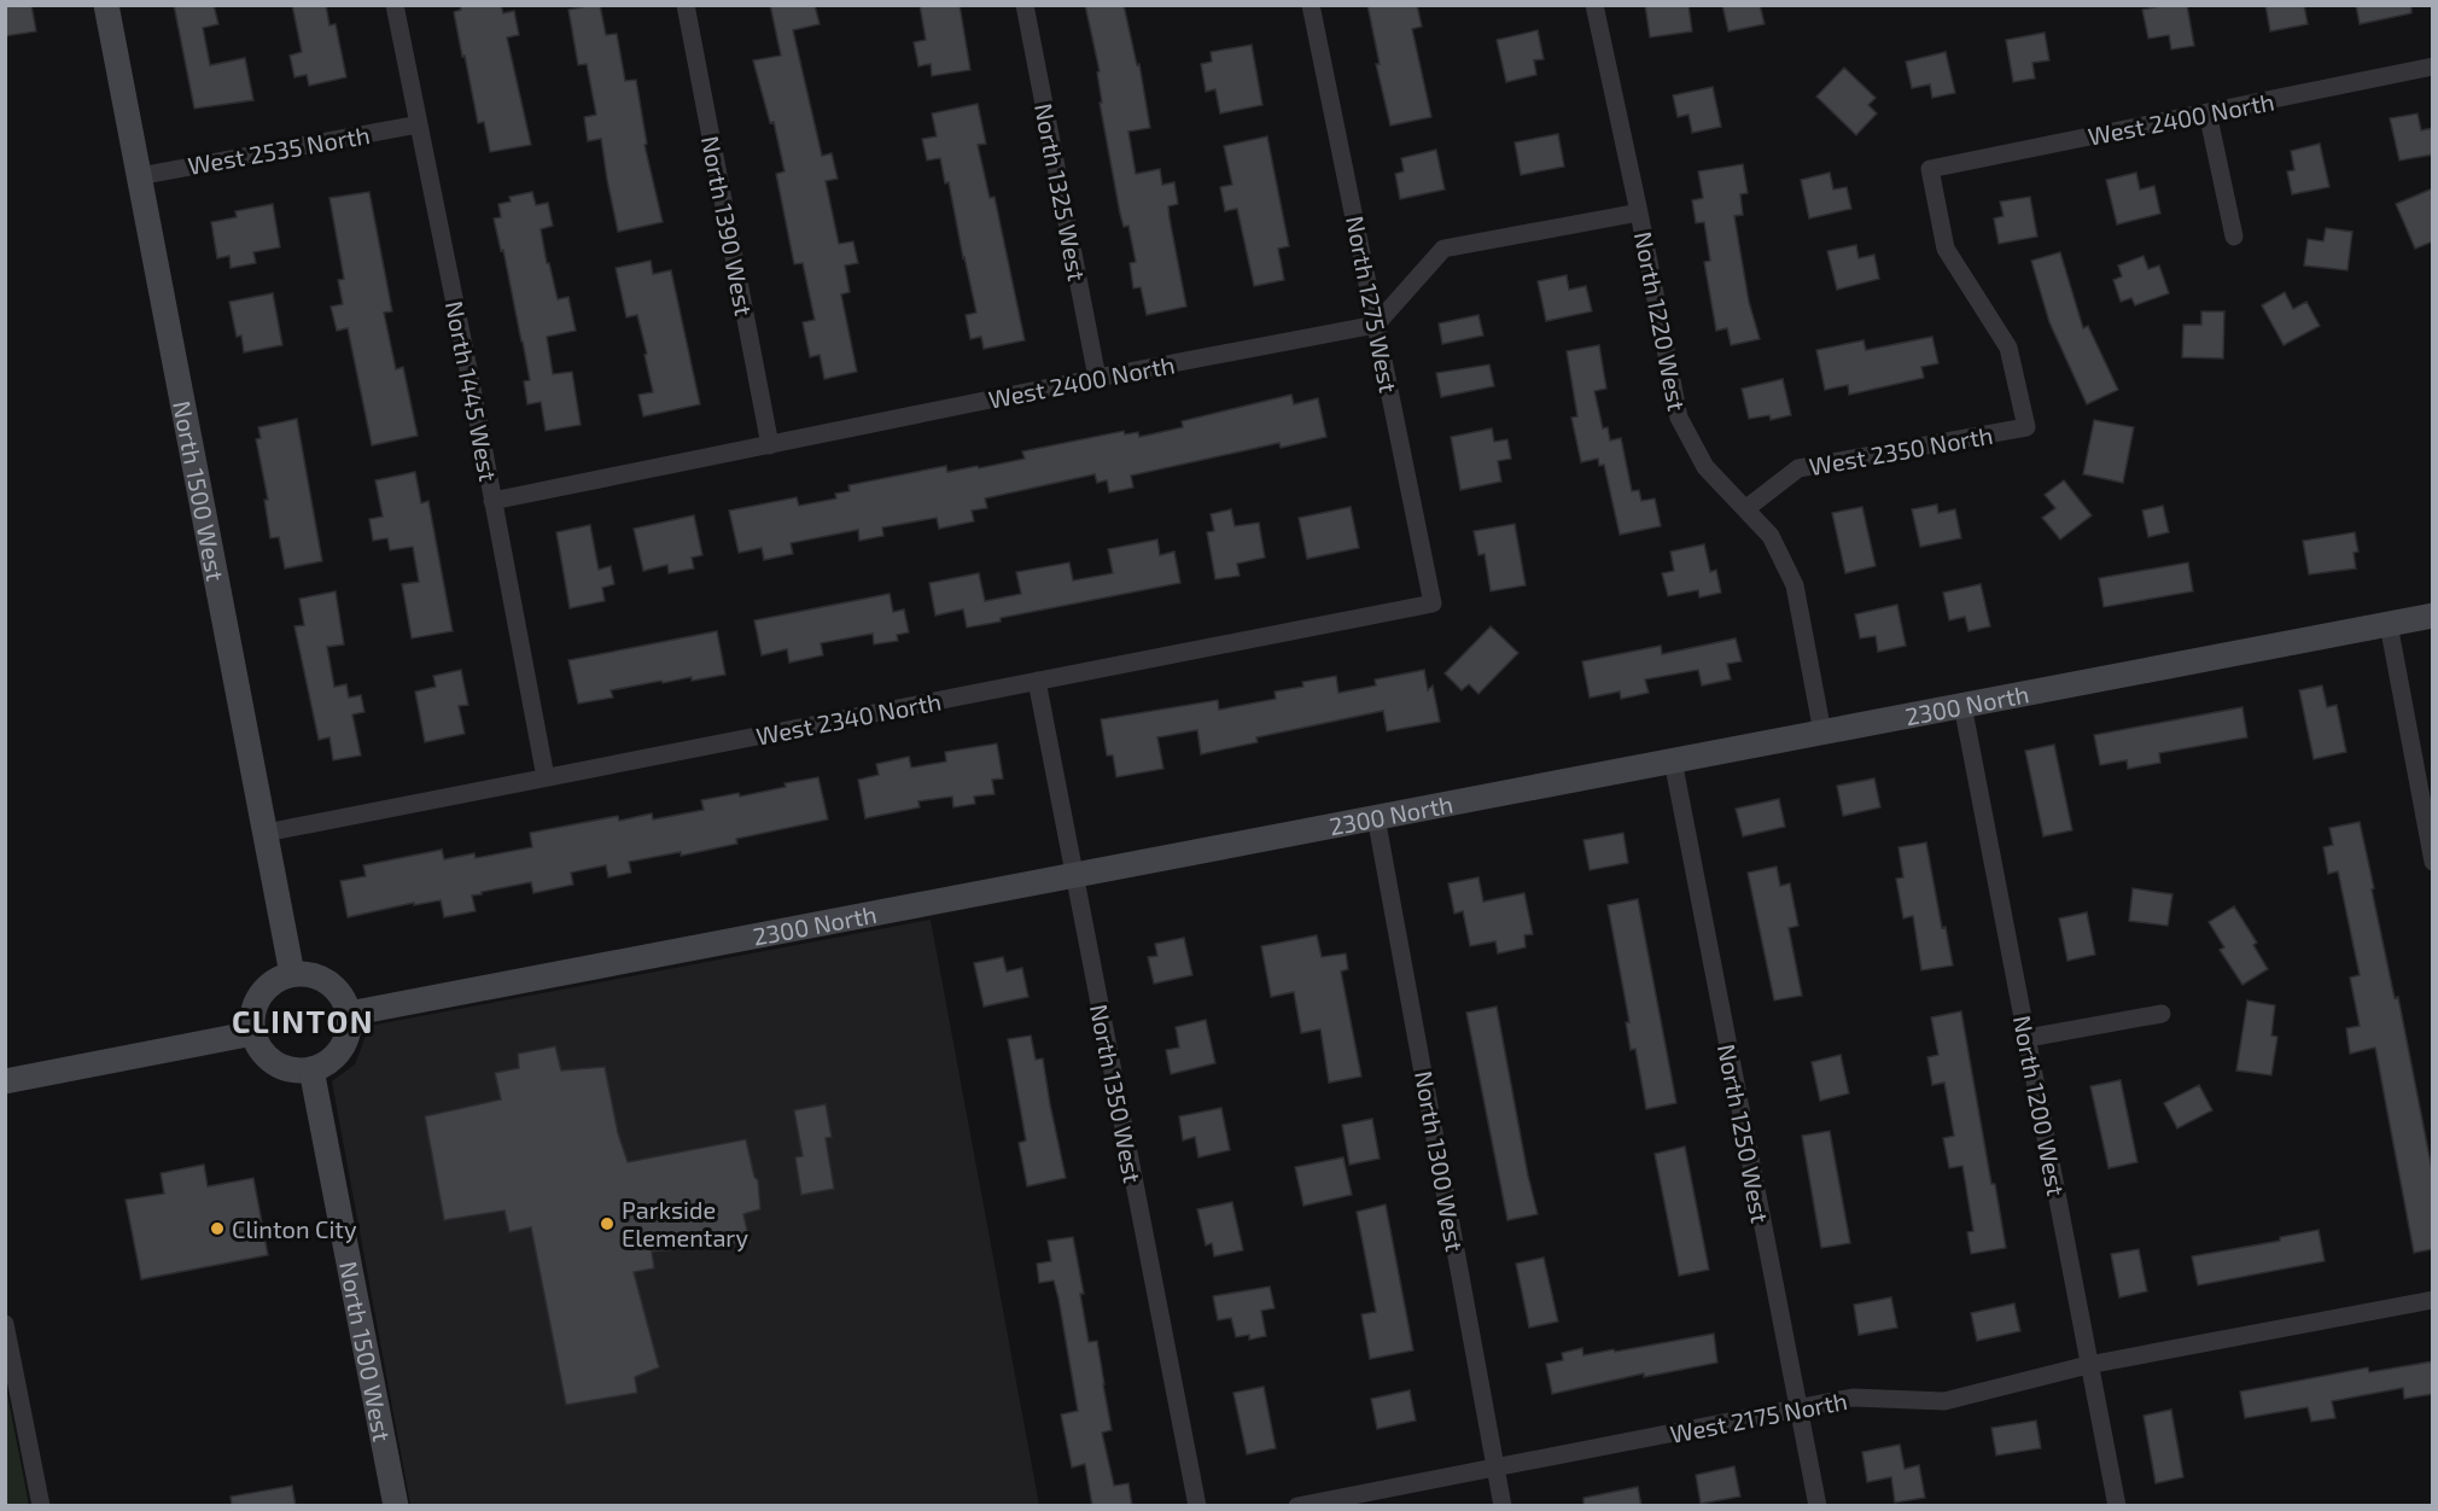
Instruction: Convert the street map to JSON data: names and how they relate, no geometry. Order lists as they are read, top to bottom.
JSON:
{
  "streets": {
    "street": [
      "West 2400 North",
      "West 2535 North",
      "North 1325 West",
      "North 1390 West",
      "North 1275 West",
      "North 1220 West",
      "North 1445 West",
      "West 2350 North",
      "North 1500 West",
      "2300 North",
      "West 2340 North",
      "North 1350 West",
      "North 1200 West",
      "North 1250 West",
      "North 1300 West",
      "West 2175 North"
    ]
  },
  "crossings": [
    ["West 2400 North", "North 1325 West"],
    ["West 2400 North", "North 1390 West"],
    ["West 2400 North", "North 1275 West"],
    ["West 2400 North", "North 1445 West"],
    ["West 2400 North", "West 2350 North"],
    ["West 2535 North", "North 1445 West"],
    ["West 2535 North", "North 1500 West"],
    ["North 1275 West", "West 2340 North"],
    ["North 1220 West", "West 2350 North"],
    ["North 1220 West", "2300 North"],
    ["North 1445 West", "West 2340 North"],
    ["North 1500 West", "2300 North"],
    ["North 1500 West", "West 2340 North"],
    ["2300 North", "North 1350 West"],
    ["2300 North", "North 1200 West"],
    ["2300 North", "North 1250 West"],
    ["2300 North", "North 1300 West"],
    ["West 2340 North", "North 1350 West"],
    ["North 1200 West", "West 2175 North"],
    ["North 1250 West", "West 2175 North"],
    ["North 1300 West", "West 2175 North"]
  ],
  "districts": ["CLINTON"],
  "places": ["Parkside Elementary", "Clinton City"]
}
